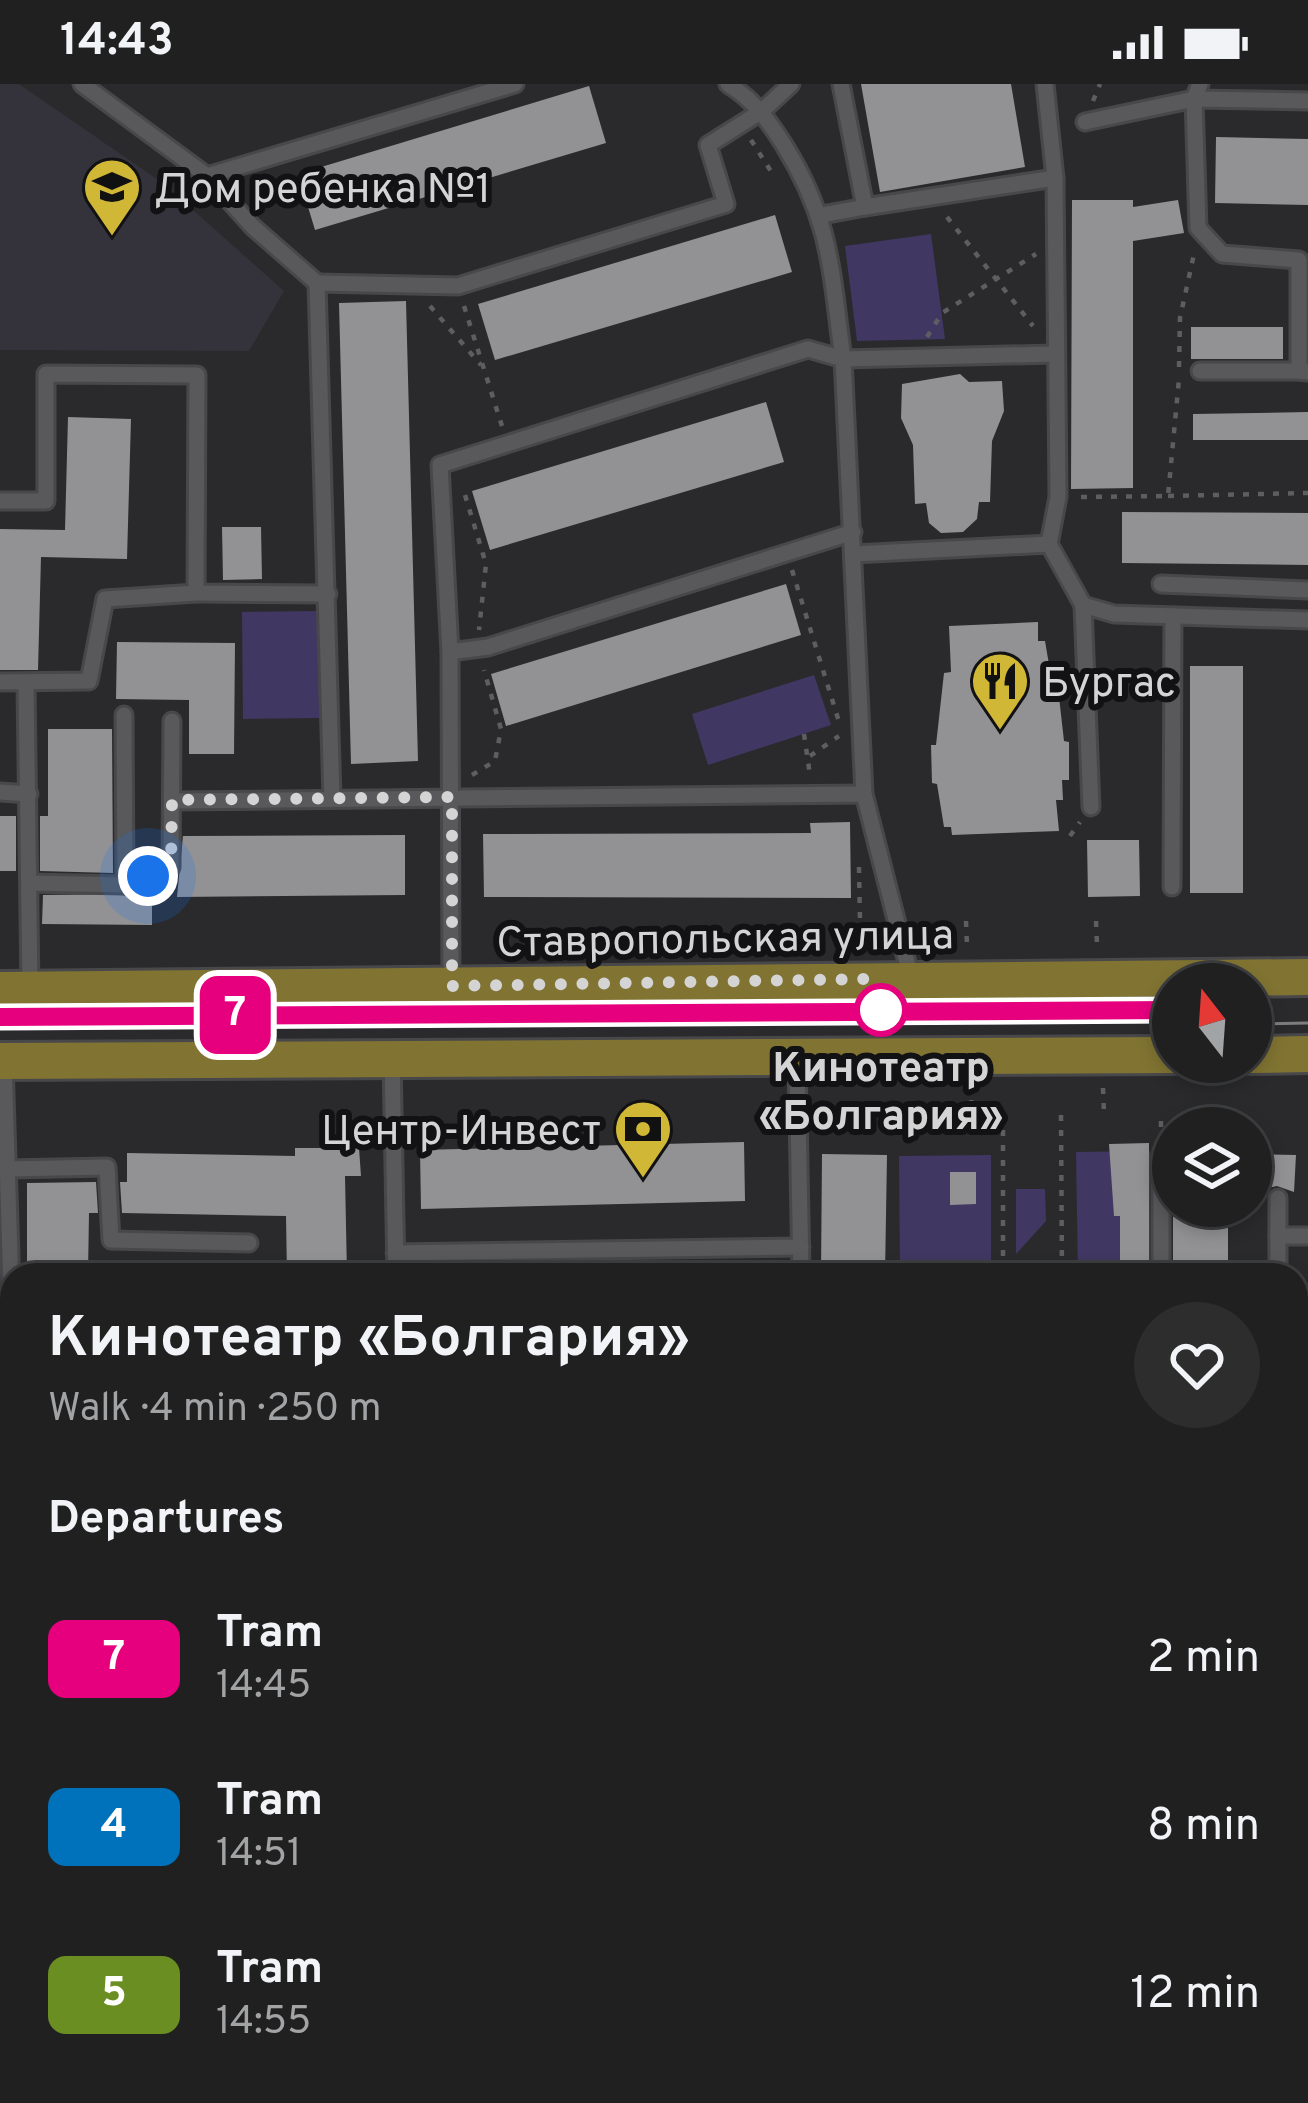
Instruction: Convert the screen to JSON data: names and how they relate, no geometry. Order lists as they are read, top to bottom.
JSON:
{
  "streets": {
    "main road": ["Ставропольская улица"]
  },
  "places": {
    "school or university": ["Дом ребенка №1"],
    "restaurant": ["Бургас"],
    "other": ["Кинотеатр «Болгария»"],
    "bank": ["Центр-Инвест"]
  },
  "lines": ["tram line 7"],
  "north": "top",
  "page": {
    "status": "14:43",
    "on_map": "7",
    "heading": [
      ["Кинотеатр «Болгария»", "Walk · 4 min · 250 m"],
      "Departures"
    ],
    "list": [
      {
        "mark": "7",
        "name": "Tram",
        "note": "14:45",
        "value": "2 min"
      },
      {
        "mark": "4",
        "name": "Tram",
        "note": "14:51",
        "value": "8 min"
      },
      {
        "mark": "5",
        "name": "Tram",
        "note": "14:55",
        "value": "12 min"
      }
    ]
  }
}
